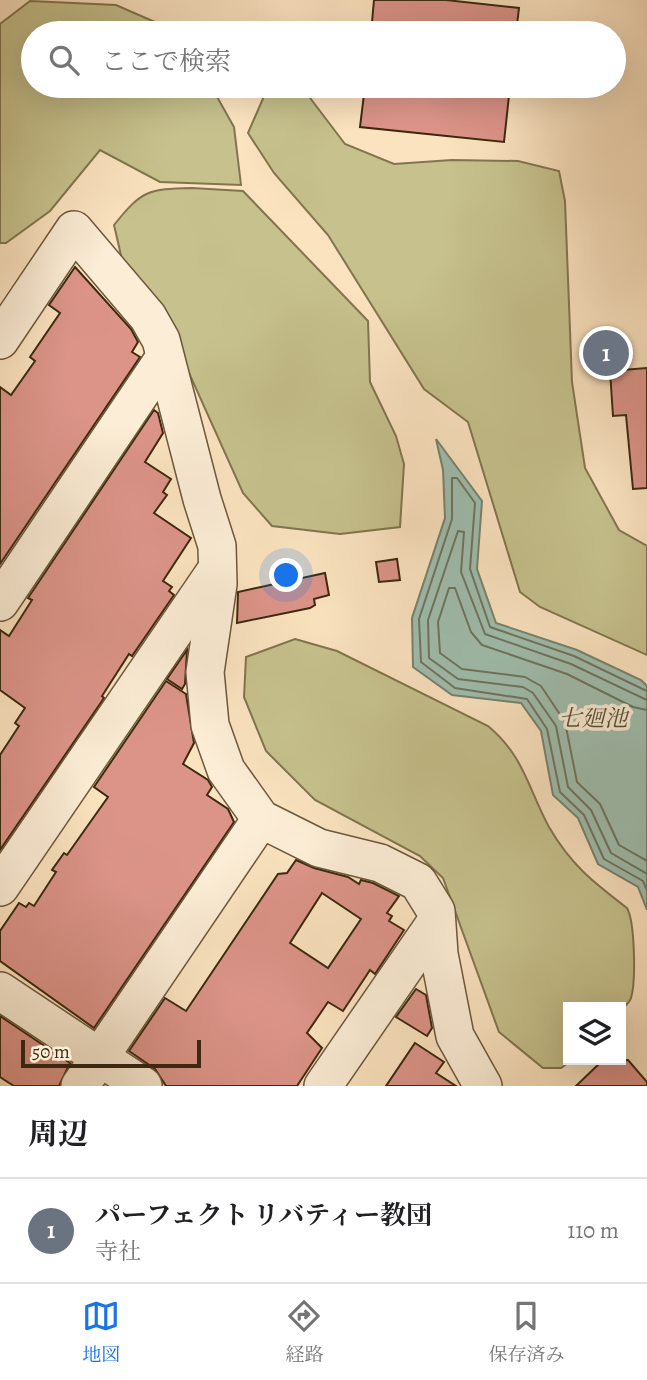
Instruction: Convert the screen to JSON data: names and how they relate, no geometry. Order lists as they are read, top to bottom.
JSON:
{
  "water": ["七廻池"],
  "scale_bar": "50 m",
  "page": {
    "search": "ここで検索",
    "pins": "1",
    "scale": "50 m",
    "heading": "周辺",
    "list": [
      {
        "mark": "1",
        "name": "パーフェクト リバティー教団",
        "note": "寺社",
        "value": "110 m"
      }
    ],
    "nav": ["地図", "経路", "保存済み"]
  }
}
